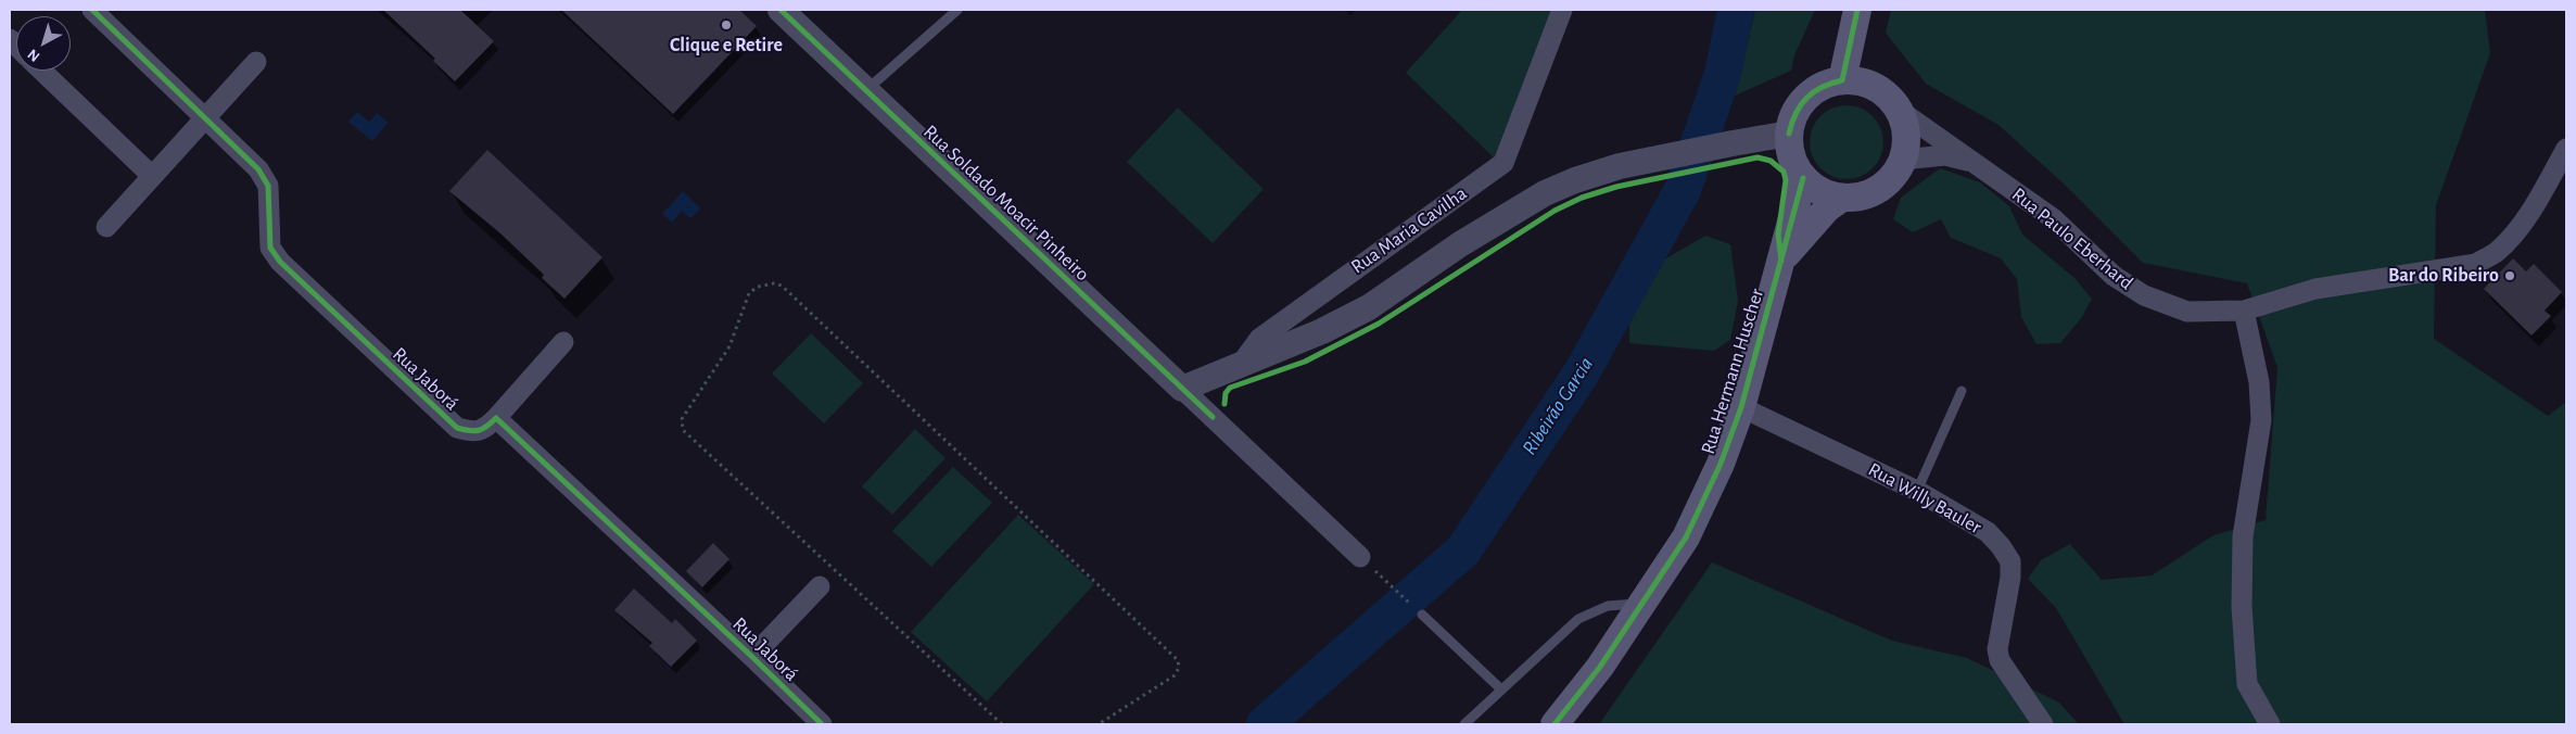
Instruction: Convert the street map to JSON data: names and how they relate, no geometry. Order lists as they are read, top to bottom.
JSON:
{
  "streets": {
    "main road": ["Rua Hermann Huscher"],
    "street": [
      "Rua Soldado Moacir Pinheiro",
      "Rua Maria Cavilha",
      "Rua Paulo Eberhard",
      "Rua Jaborá",
      "Rua Willy Bauler"
    ]
  },
  "crossings": [
    ["Rua Paulo Eberhard", "Rua Hermann Huscher"],
    ["Rua Hermann Huscher", "Rua Willy Bauler"]
  ],
  "water": ["Ribeirão Garcia"],
  "places": ["Clique e Retire", "Bar do Ribeiro"],
  "north": "bottom left"
}
